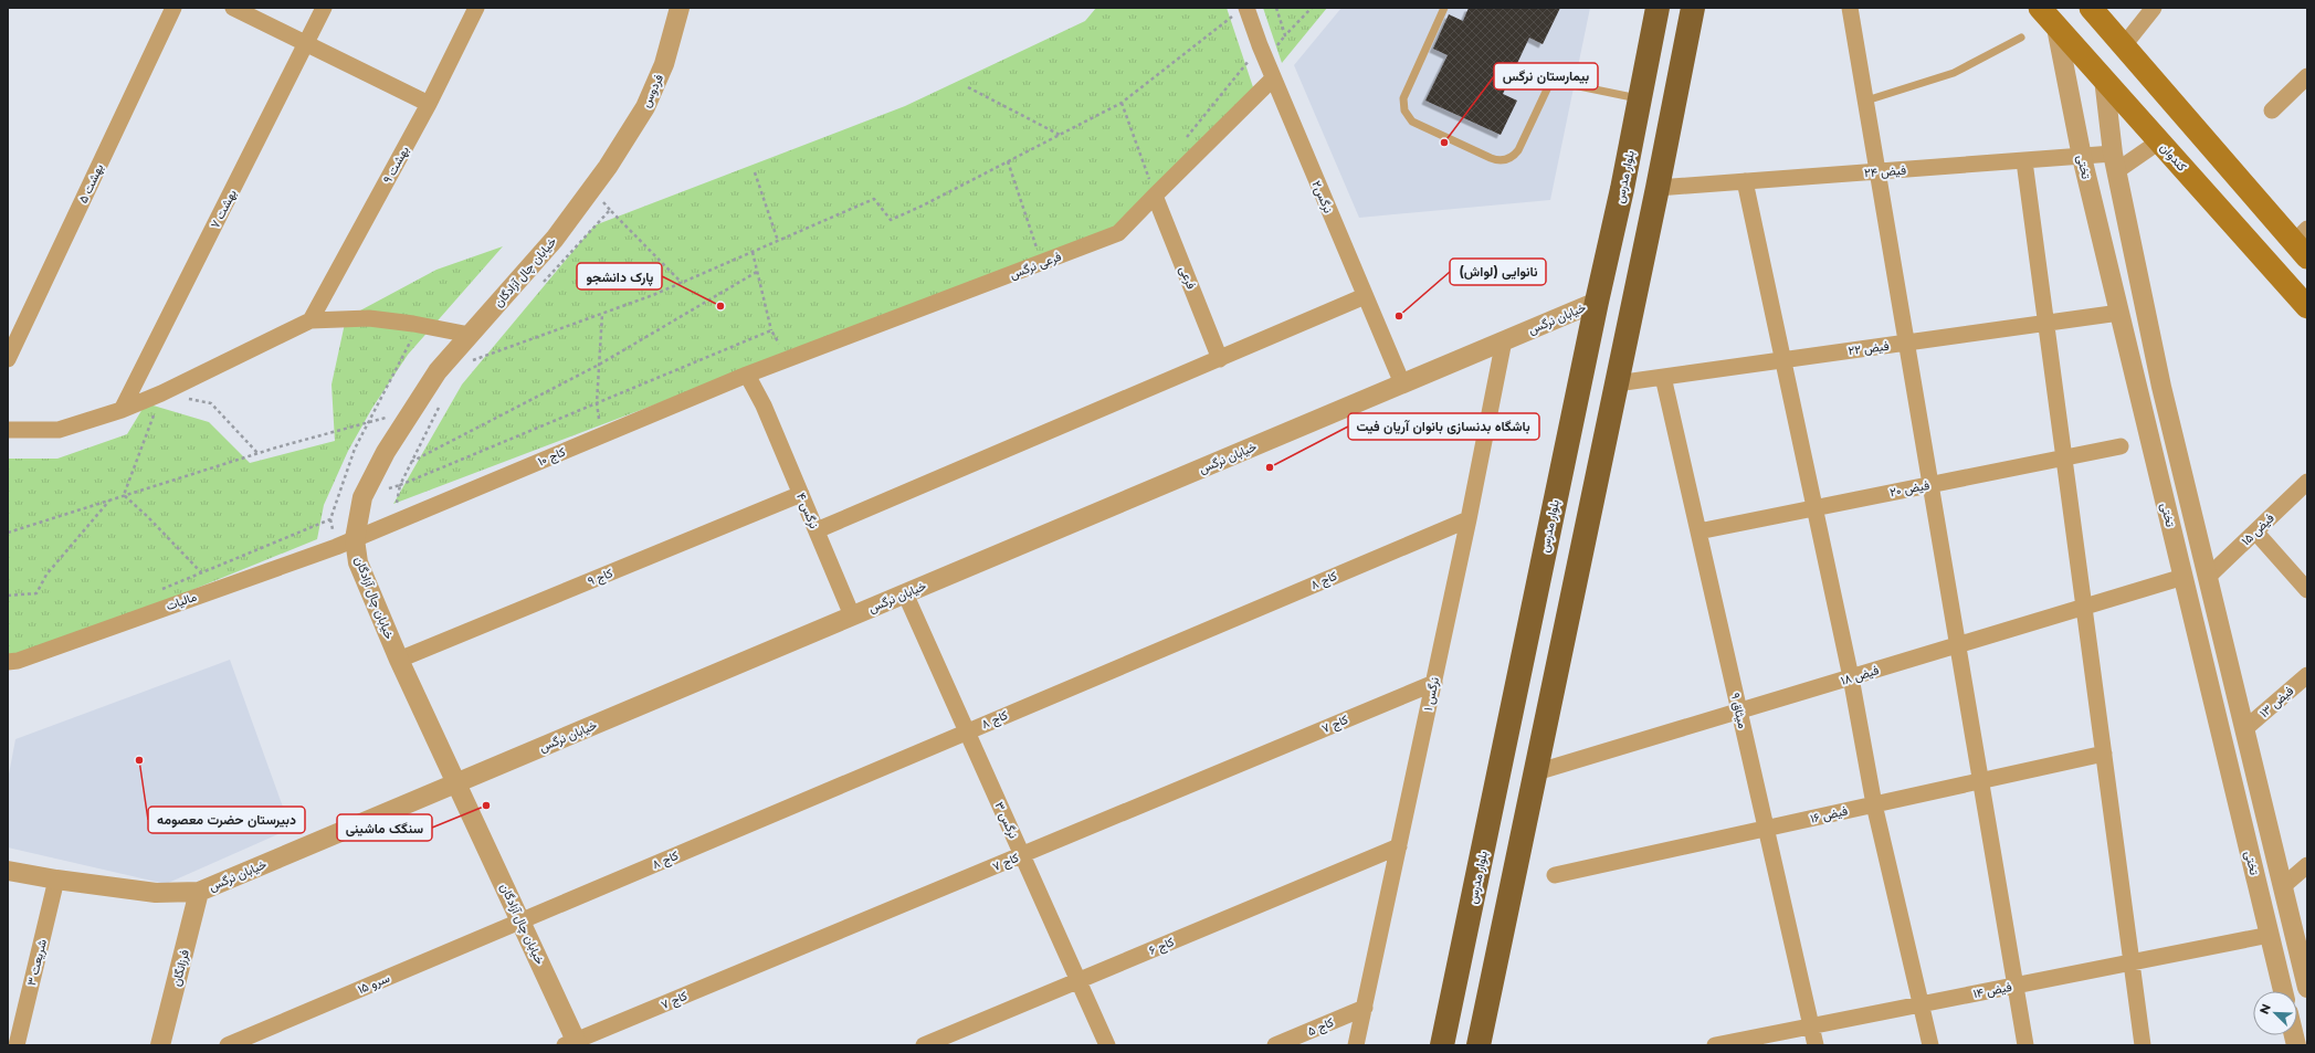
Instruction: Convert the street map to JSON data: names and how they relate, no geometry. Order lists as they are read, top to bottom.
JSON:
{
  "streets": {
    "highway": ["بلوار مدرس"],
    "main road": ["کندوان"],
    "street": [
      "فردوس",
      "بهشت ۹",
      "تختی",
      "فیض ۲۴",
      "بهشت ۵",
      "نرگس۲",
      "بهشت ۷",
      "فرعی نرگس",
      "خیابان چال آزادگان",
      "فرعی",
      "خیابان نرگس",
      "فیض ۲۲",
      "کاج ۱۰",
      "فیض ۲۰",
      "نرگس ۴",
      "فیض ۱۵",
      "کاج ۹",
      "کاج ۸",
      "مالیات",
      "فیض ۱۸",
      "نرگس ۱",
      "فیض ۱۳",
      "میثاق ۹",
      "کاج ۷",
      "فیض ۱۶",
      "نرگس ۳",
      "کاج ۶",
      "شریعت ۳",
      "فرزانگان",
      "سرو ۱۵",
      "فیض ۱۴",
      "کاج ۵"
    ]
  },
  "crossings": [
    ["فردوس", "خیابان چال آزادگان"],
    ["کندوان", "تختی"],
    ["تختی", "فیض ۲۴"],
    ["تختی", "فیض ۲۲"],
    ["تختی", "فیض ۱۵"],
    ["تختی", "فیض ۱۸"],
    ["تختی", "فیض ۱۳"],
    ["تختی", "فیض ۱۴"],
    ["بلوار مدرس", "خیابان نرگس"],
    ["نرگس۲", "فرعی نرگس"],
    ["نرگس۲", "خیابان نرگس"],
    ["فرعی نرگس", "فرعی"],
    ["فرعی نرگس", "کاج ۱۰"],
    ["فرعی نرگس", "نرگس ۴"],
    ["خیابان چال آزادگان", "خیابان نرگس"],
    ["خیابان چال آزادگان", "کاج ۱۰"],
    ["خیابان چال آزادگان", "کاج ۹"],
    ["خیابان چال آزادگان", "کاج ۸"],
    ["خیابان چال آزادگان", "مالیات"],
    ["خیابان چال آزادگان", "کاج ۷"],
    ["خیابان چال آزادگان", "سرو ۱۵"],
    ["خیابان نرگس", "نرگس ۴"],
    ["خیابان نرگس", "نرگس ۱"],
    ["خیابان نرگس", "نرگس ۳"],
    ["خیابان نرگس", "فرزانگان"],
    ["فیض ۲۲", "میثاق ۹"],
    ["کاج ۱۰", "نرگس ۴"],
    ["کاج ۱۰", "مالیات"],
    ["فیض ۲۰", "میثاق ۹"],
    ["نرگس ۴", "کاج ۹"],
    ["کاج ۸", "نرگس ۱"],
    ["کاج ۸", "نرگس ۳"],
    ["کاج ۸", "سرو ۱۵"],
    ["فیض ۱۸", "میثاق ۹"],
    ["نرگس ۱", "کاج ۷"],
    ["نرگس ۱", "کاج ۶"],
    ["نرگس ۱", "کاج ۵"],
    ["میثاق ۹", "فیض ۱۶"],
    ["میثاق ۹", "فیض ۱۴"],
    ["کاج ۷", "نرگس ۳"],
    ["نرگس ۳", "کاج ۶"]
  ],
  "places": [
    "بیمارستان نرگس",
    "پارک دانشجو",
    "نانوایی (لواش)",
    "باشگاه بدنسازی بانوان آریان فیت",
    "دبیرستان حضرت معصومه",
    "سنگک ماشینی"
  ],
  "north": "top left"
}
